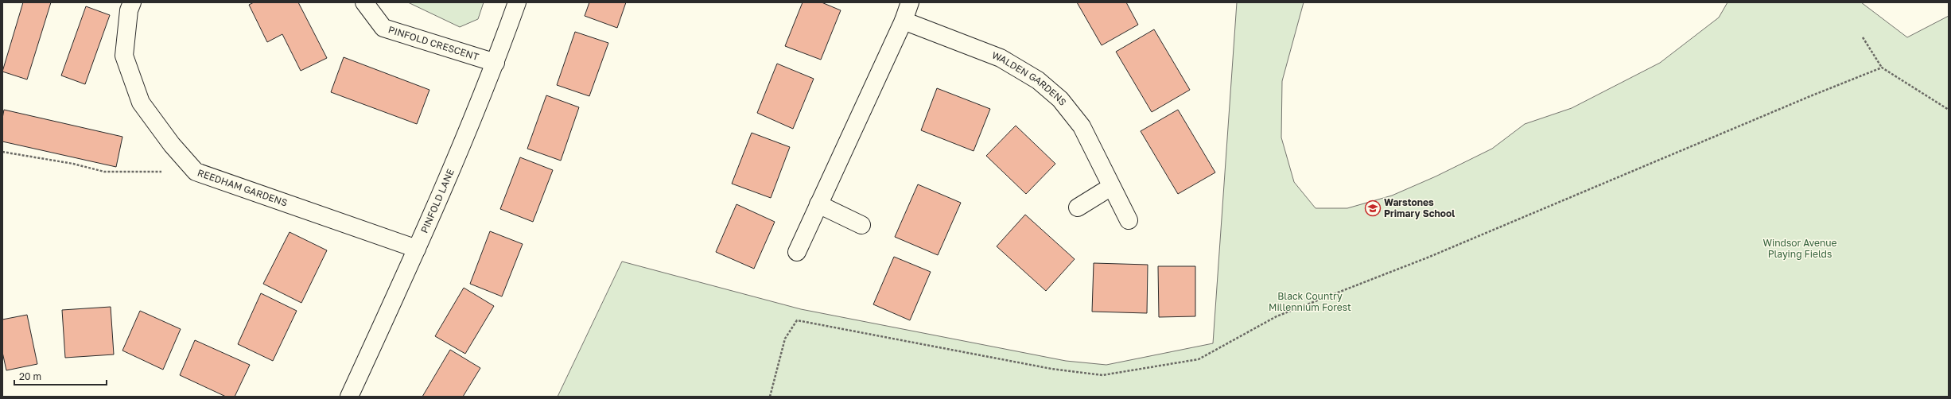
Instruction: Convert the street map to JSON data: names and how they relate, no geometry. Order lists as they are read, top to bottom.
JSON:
{
  "streets": {
    "street": [
      "PINFOLD CRESCENT",
      "WALDEN GARDENS",
      "REEDHAM GARDENS",
      "PINFOLD LANE"
    ]
  },
  "crossings": [
    ["PINFOLD CRESCENT", "PINFOLD LANE"],
    ["REEDHAM GARDENS", "PINFOLD LANE"]
  ],
  "parks": ["Windsor Avenue Playing Fields", "Black Country Millennium Forest"],
  "places": {
    "school or university": ["Warstones Primary School"]
  },
  "scale_bar": "20 m"
}
